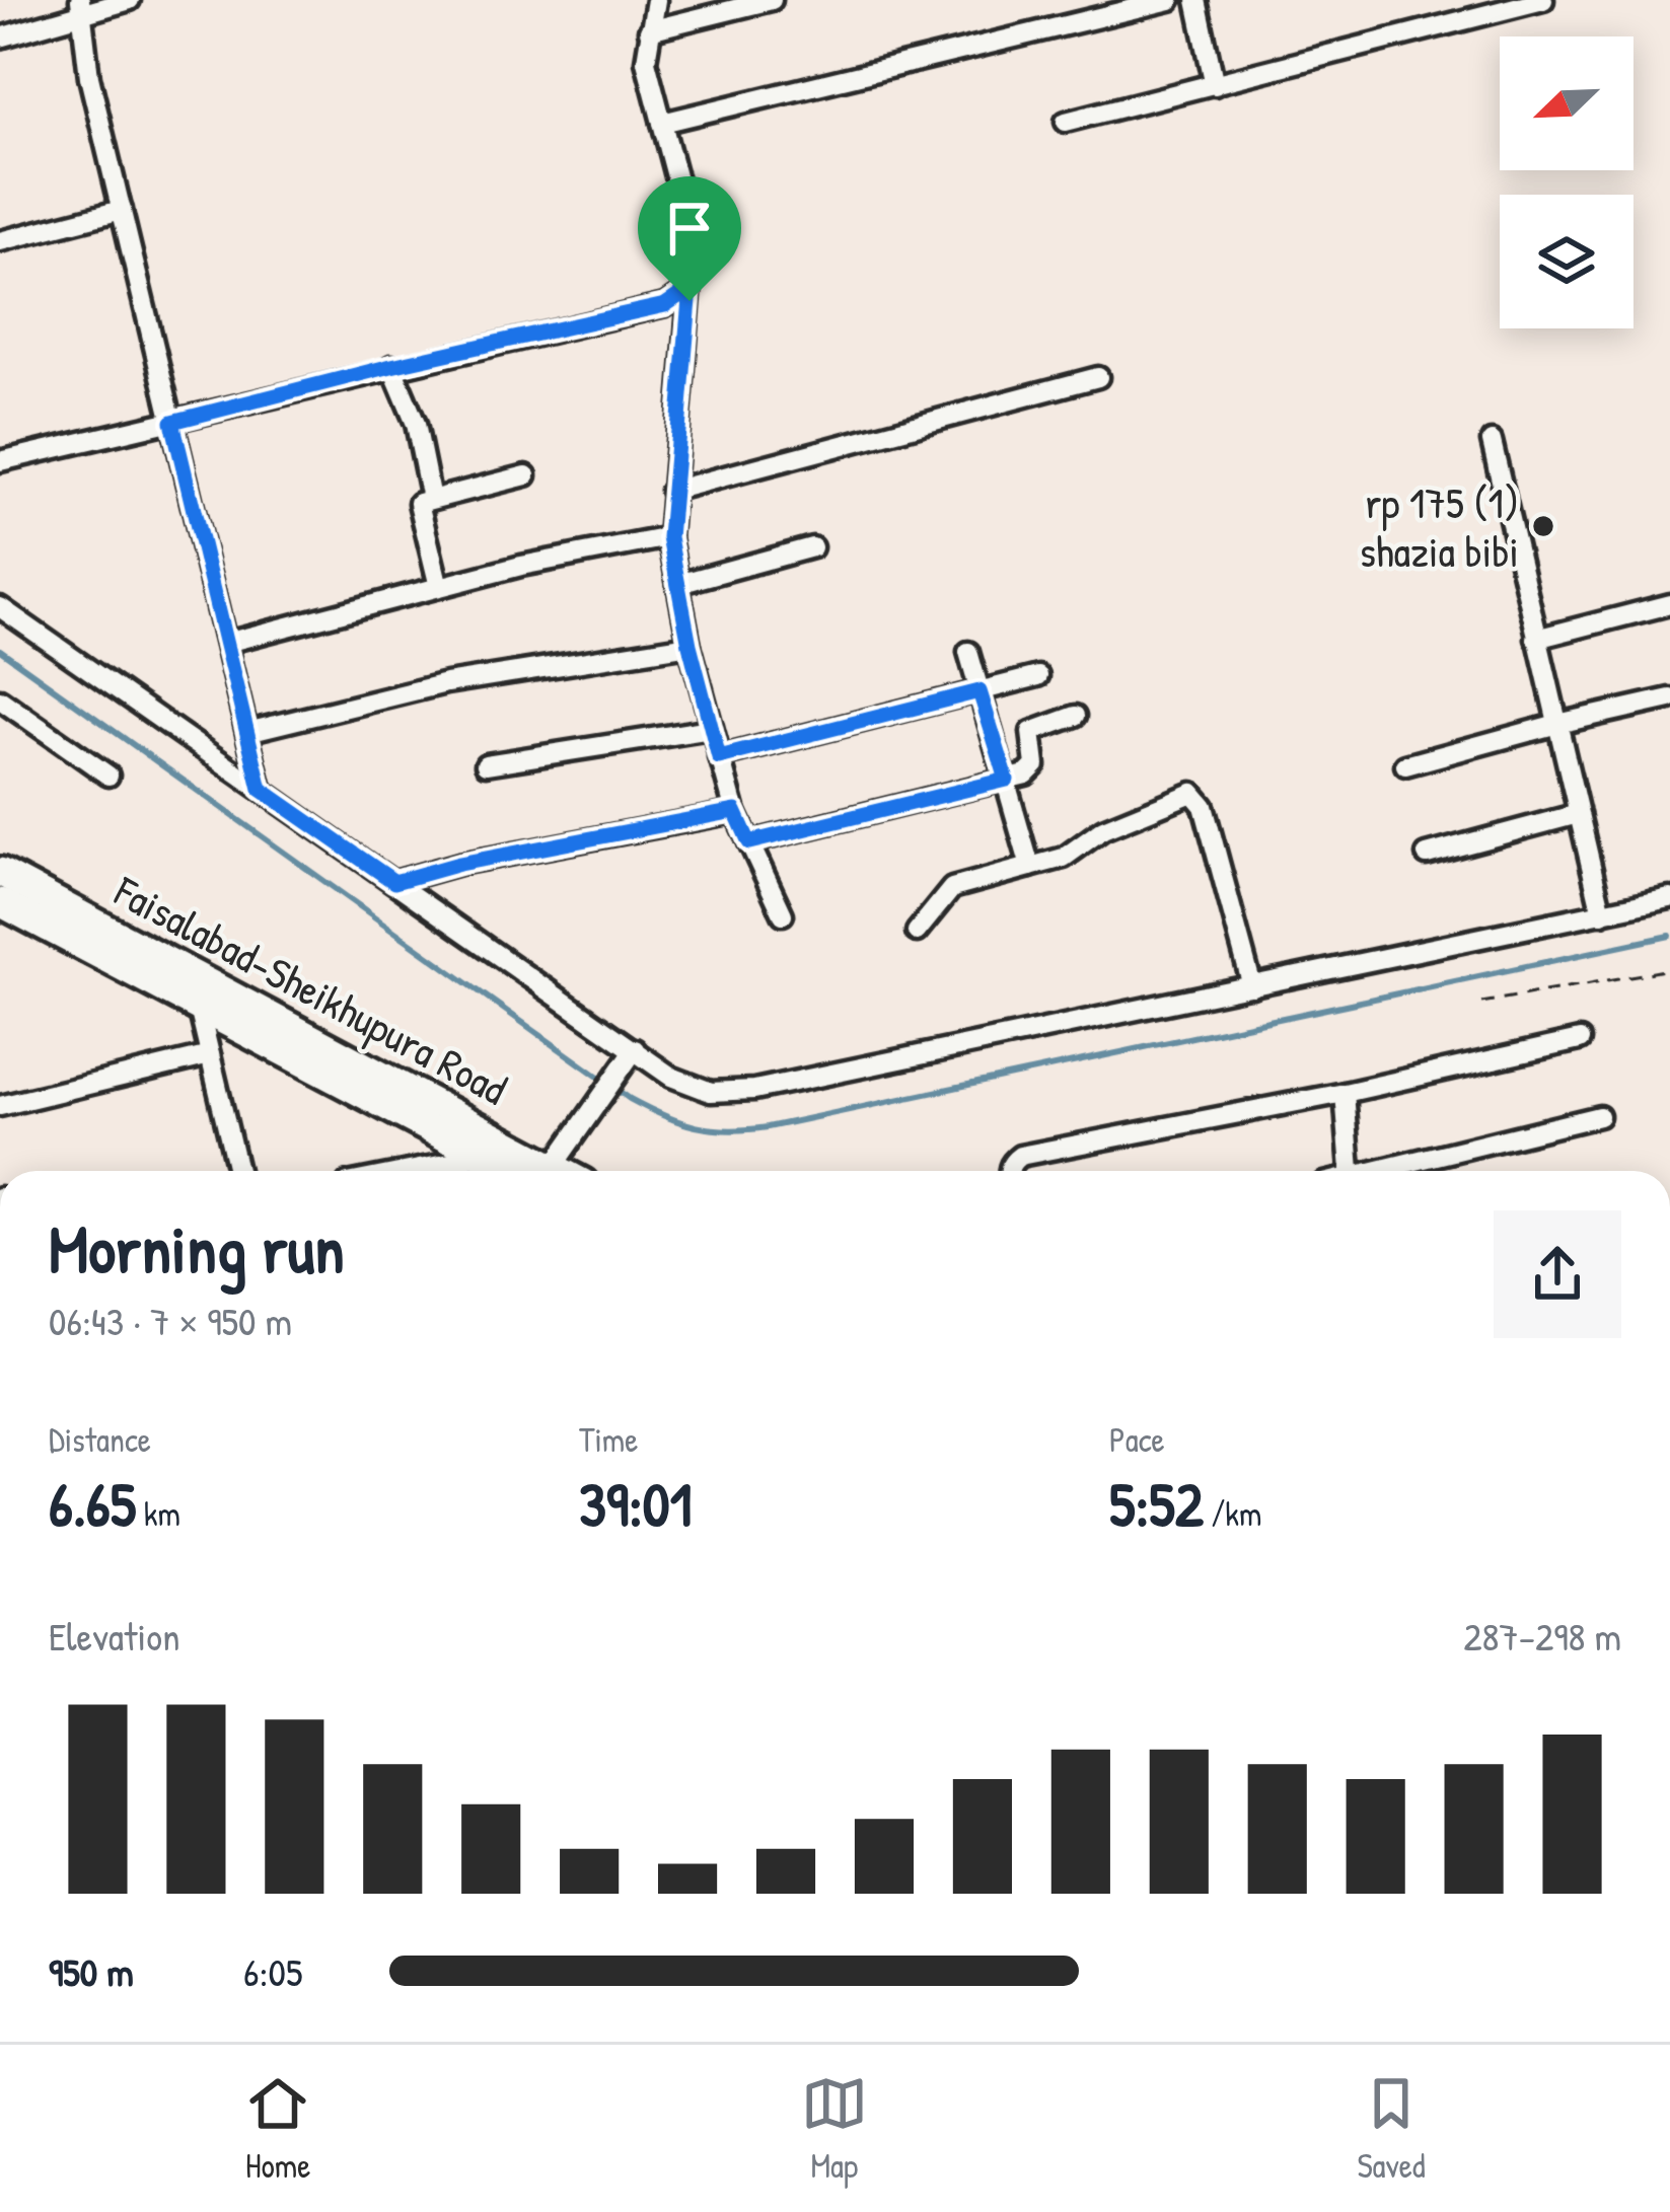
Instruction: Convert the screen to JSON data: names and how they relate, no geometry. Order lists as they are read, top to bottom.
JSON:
{
  "streets": {
    "highway": ["Faisalabad-Sheikhupura Road"]
  },
  "places": ["rp 175 (1) shazia bibi"],
  "north": "bottom left",
  "page": {
    "heading": ["Morning run", "06:43 · 7 × 950 m"],
    "stats": [
      ["Distance", "6.65 km"],
      ["Time", "39:01"],
      ["Pace", "5:52 /km"]
    ],
    "chart": ["Elevation", "287–298 m"],
    "list": [
      {
        "name": "950 m",
        "note": "6:05"
      }
    ],
    "tabs": ["Home", "Map", "Saved"]
  }
}
